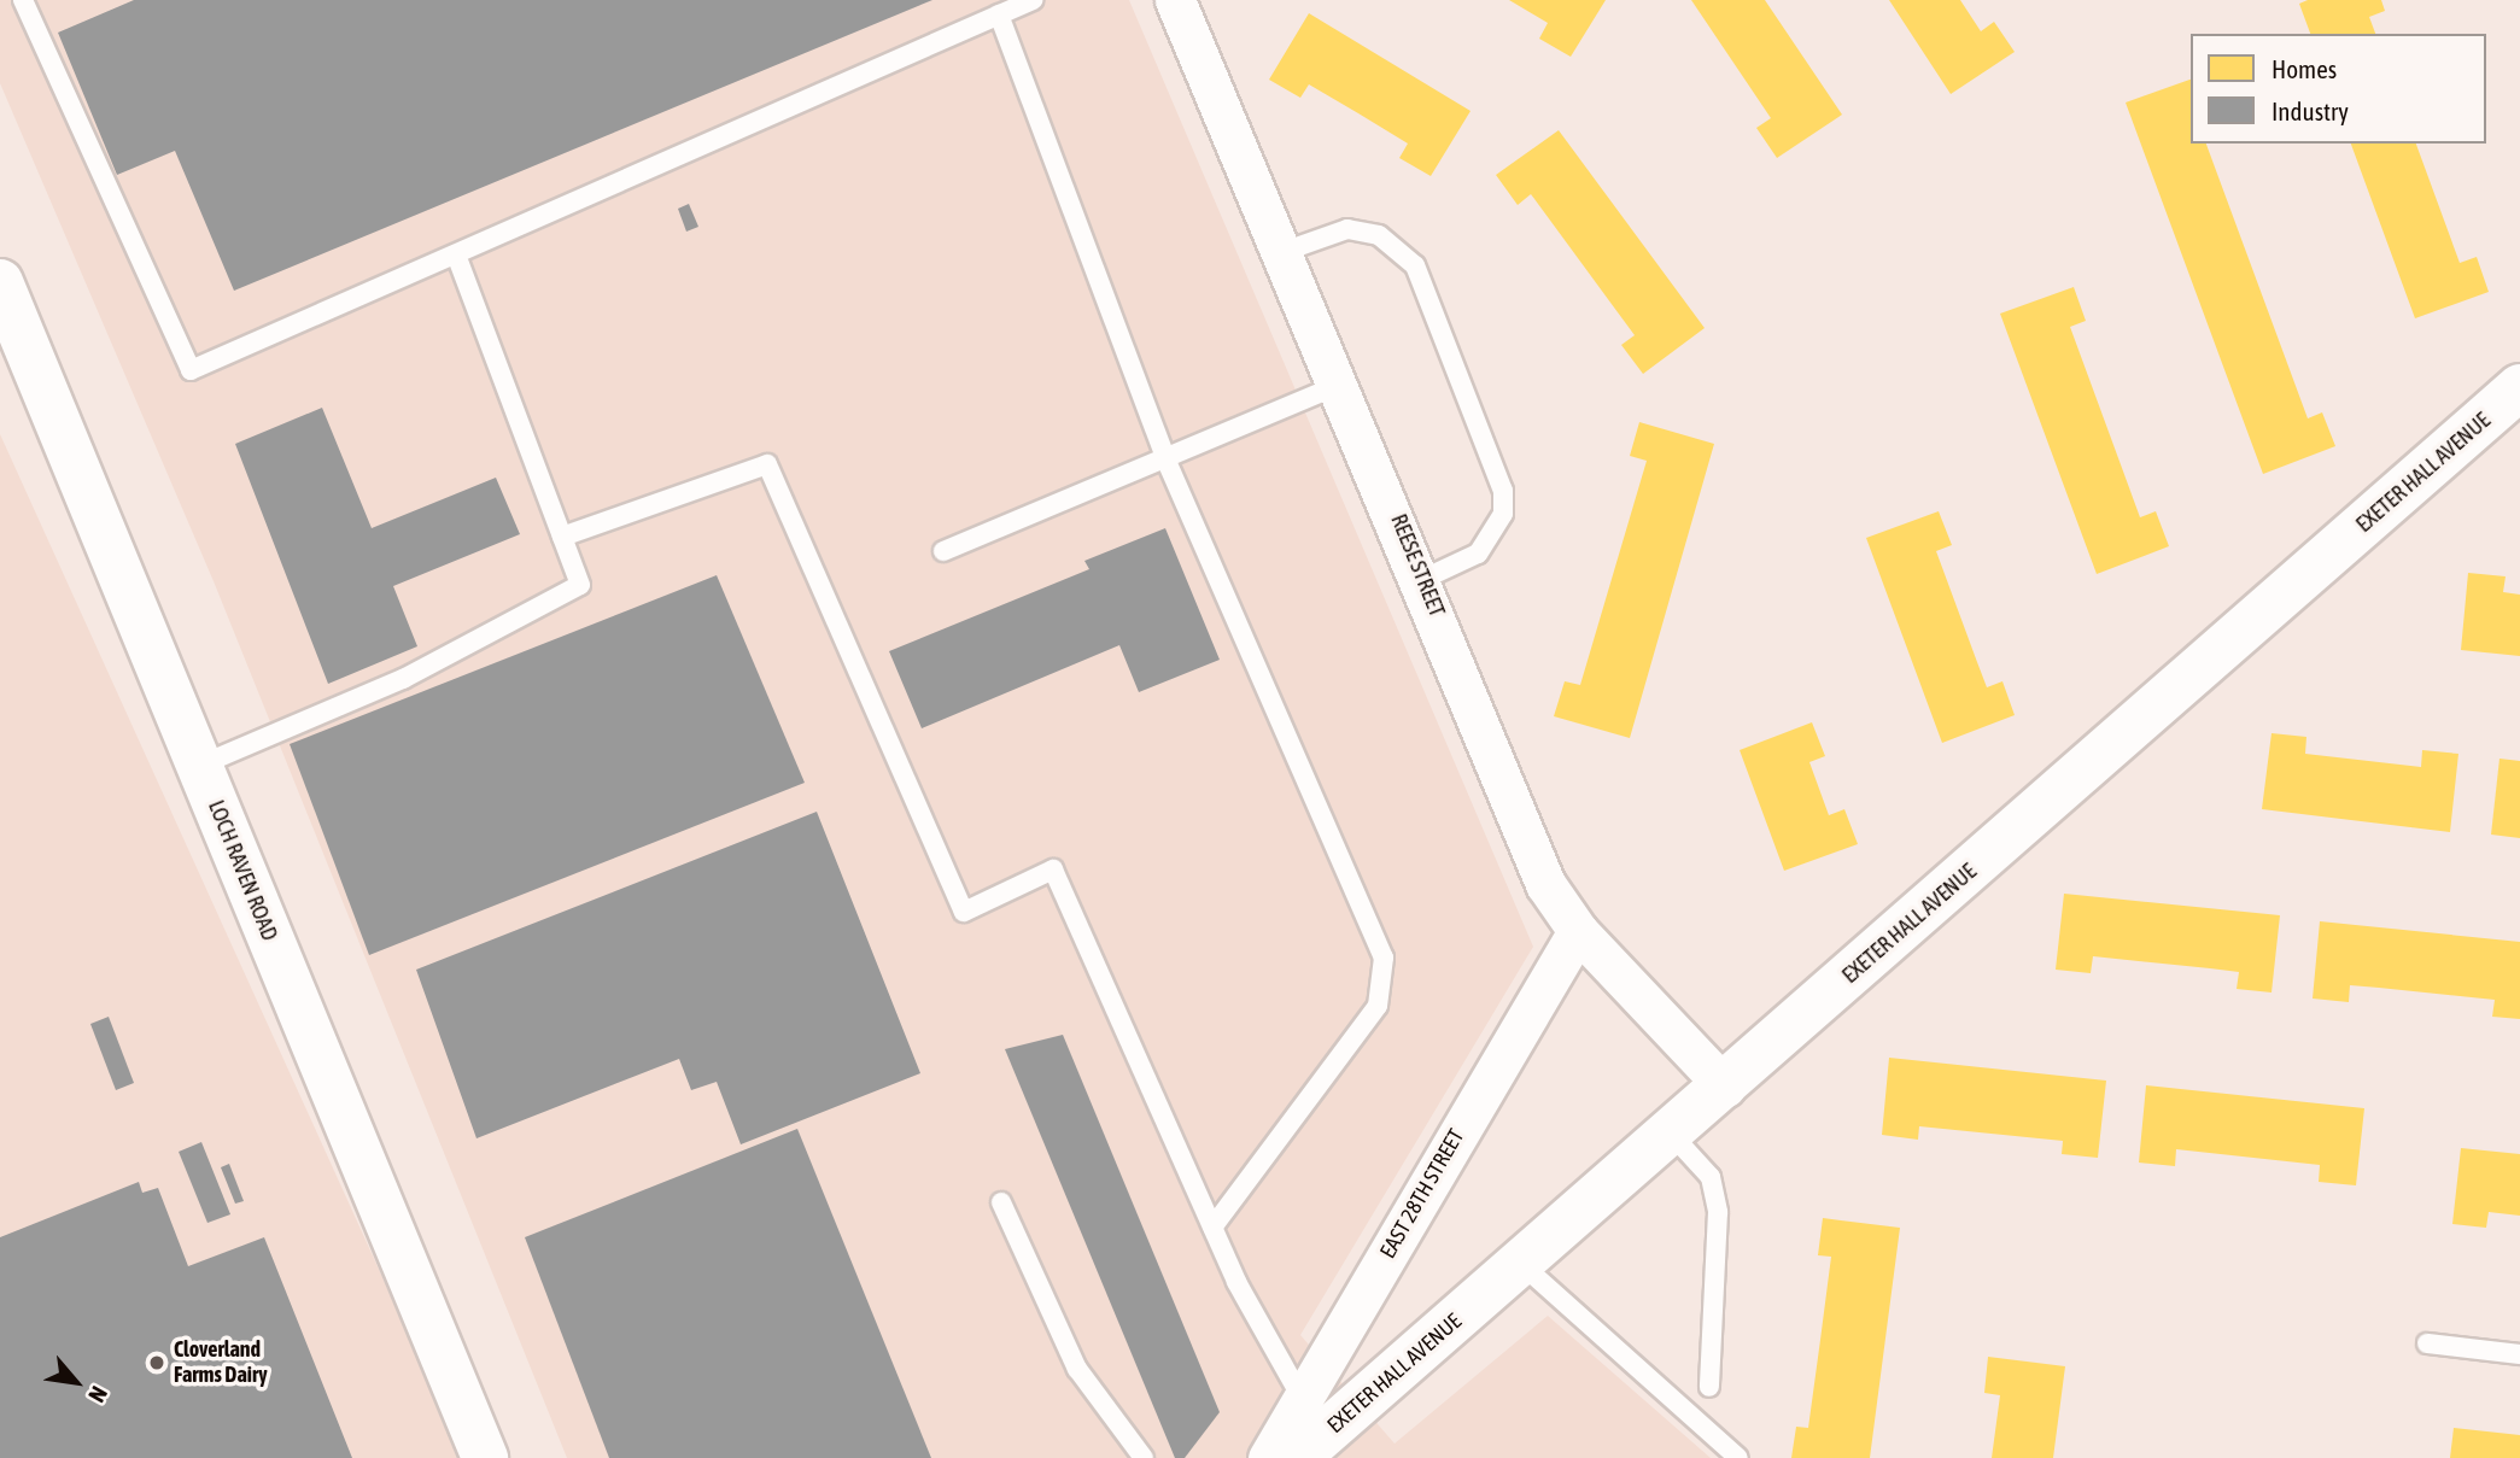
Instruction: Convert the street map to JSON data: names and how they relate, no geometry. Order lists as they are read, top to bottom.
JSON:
{
  "streets": {
    "street": [
      "EXETER HALL AVENUE",
      "REESE STREET",
      "LOCH RAVEN ROAD",
      "EAST 28TH STREET"
    ]
  },
  "crossings": [
    ["EXETER HALL AVENUE", "REESE STREET"],
    ["REESE STREET", "EAST 28TH STREET"]
  ],
  "places": ["Cloverland Farms Dairy"],
  "legend": ["Homes", "Industry"],
  "north": "bottom right"
}
